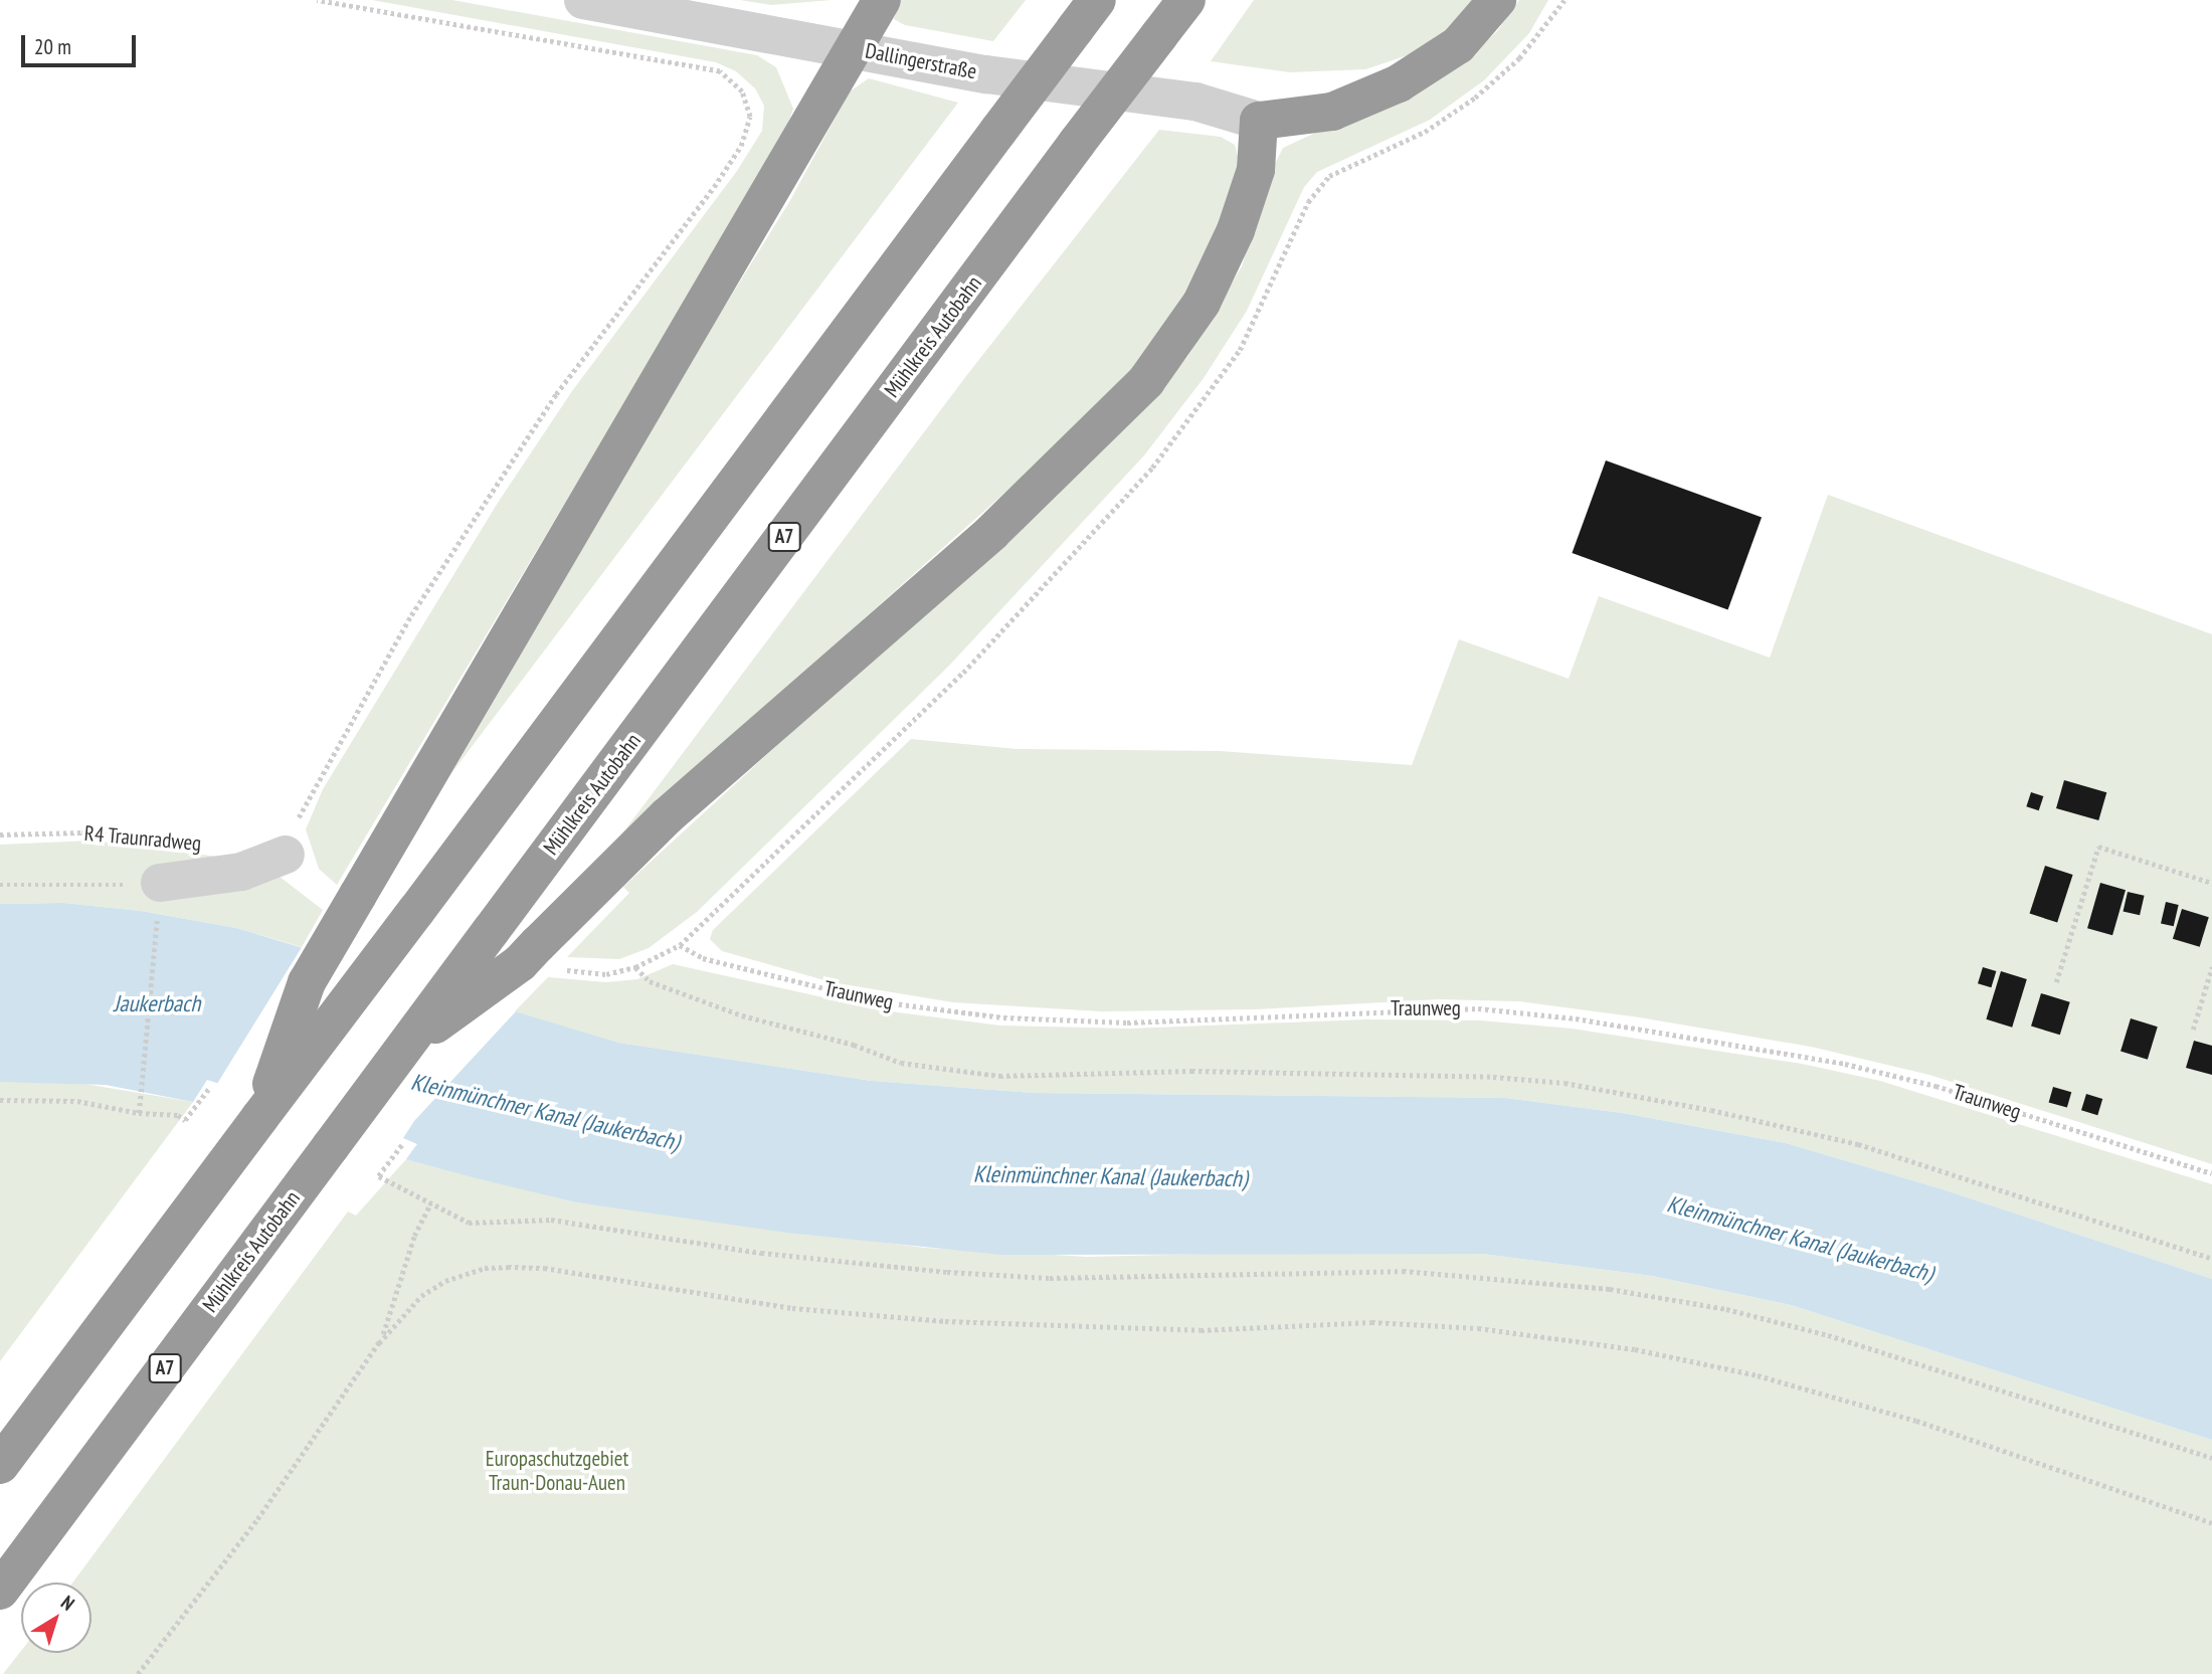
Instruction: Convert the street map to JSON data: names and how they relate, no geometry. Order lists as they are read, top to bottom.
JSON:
{
  "streets": {
    "highway": ["Mühlkreis Autobahn", "A7"],
    "street": ["Dallingerstraße"],
    "path": ["R4 Traunradweg", "Traunweg"]
  },
  "water": ["Jaukerbach", "Kleinmünchner Kanal (Jaukerbach)"],
  "parks": ["Europaschutzgebiet Traun-Donau-Auen"],
  "scale_bar": "20 m",
  "north": "top right"
}
